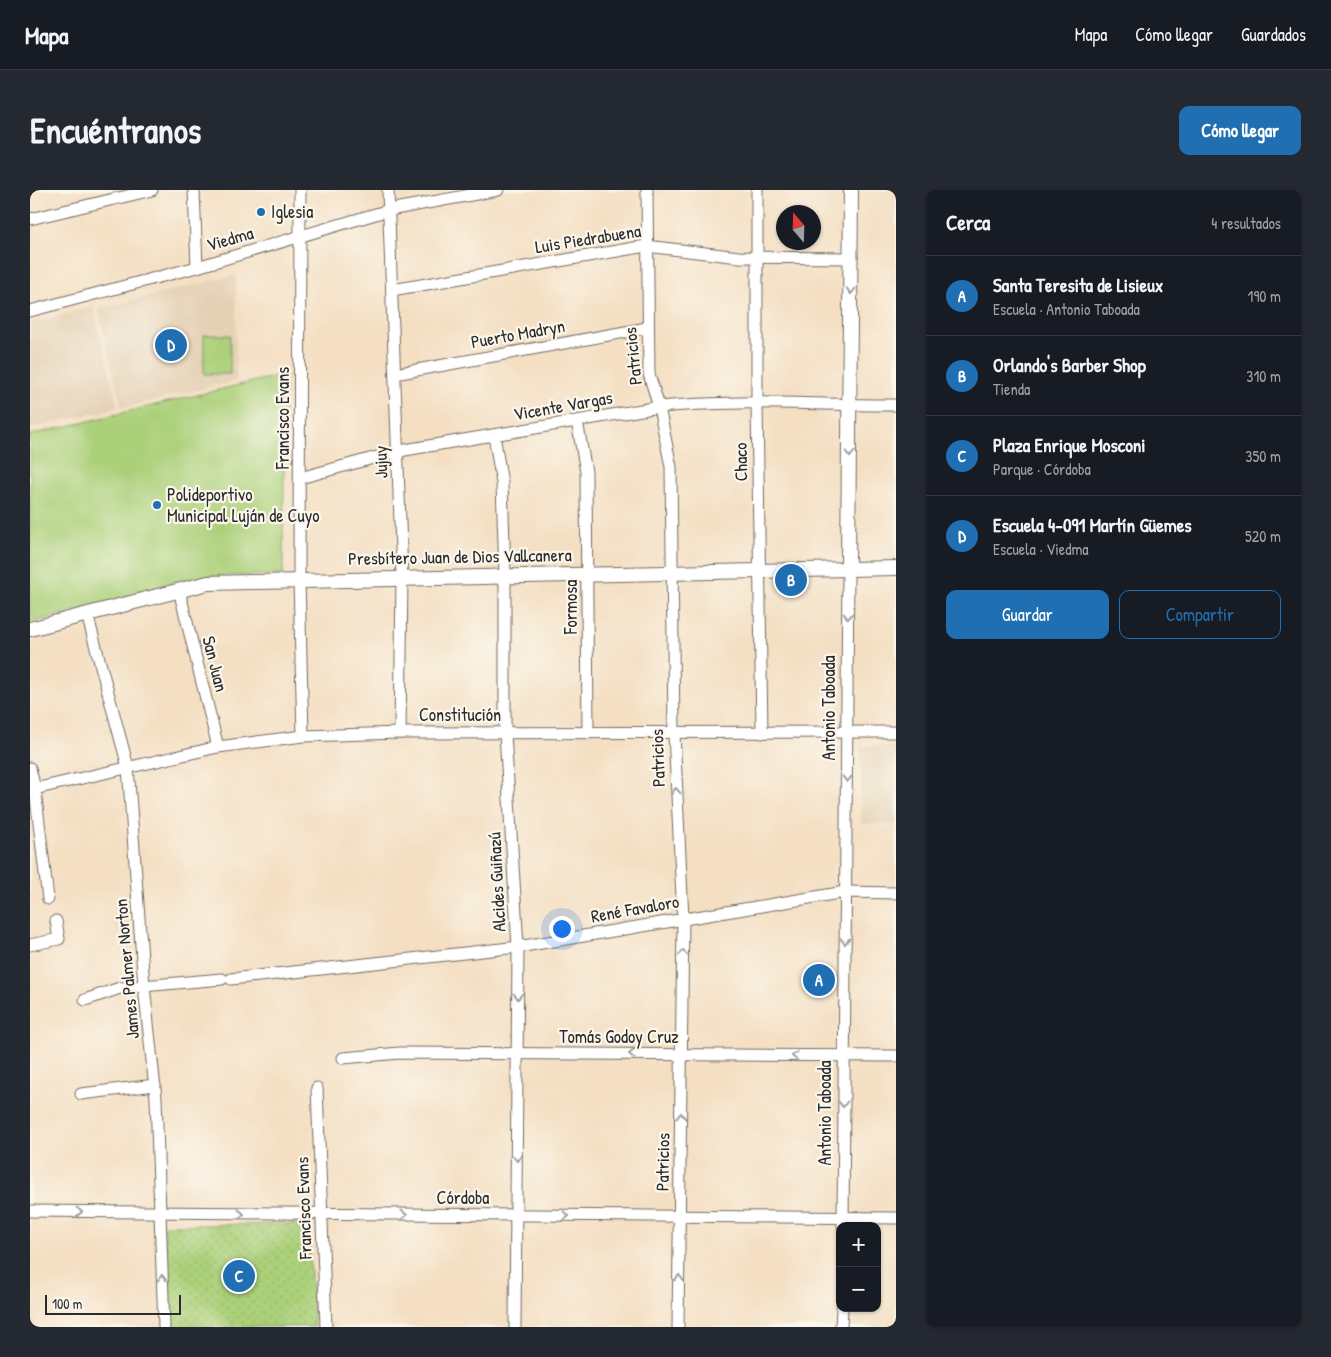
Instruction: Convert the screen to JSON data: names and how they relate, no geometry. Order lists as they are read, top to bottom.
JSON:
{
  "streets": {
    "street": [
      "Viedma",
      "Luis Piedrabuena",
      "Puerto Madryn",
      "Patricios",
      "Vicente Vargas",
      "Francisco Evans",
      "Jujuy",
      "Chaco",
      "Presbítero Juan de Dios Vallcanera",
      "Formosa",
      "San Juan",
      "Antonio Taboada",
      "Constitución",
      "Alcides Guiñazú",
      "René Favaloro",
      "James Palmer Norton",
      "Tomás Godoy Cruz",
      "Córdoba"
    ]
  },
  "crossings": [
    ["Viedma", "Francisco Evans"],
    ["Viedma", "Jujuy"],
    ["Luis Piedrabuena", "Patricios"],
    ["Luis Piedrabuena", "Jujuy"],
    ["Luis Piedrabuena", "Chaco"],
    ["Luis Piedrabuena", "Antonio Taboada"],
    ["Puerto Madryn", "Patricios"],
    ["Puerto Madryn", "Jujuy"],
    ["Patricios", "Vicente Vargas"],
    ["Patricios", "Presbítero Juan de Dios Vallcanera"],
    ["Patricios", "Constitución"],
    ["Patricios", "René Favaloro"],
    ["Patricios", "Tomás Godoy Cruz"],
    ["Patricios", "Córdoba"],
    ["Vicente Vargas", "Francisco Evans"],
    ["Vicente Vargas", "Jujuy"],
    ["Vicente Vargas", "Chaco"],
    ["Vicente Vargas", "Formosa"],
    ["Vicente Vargas", "Antonio Taboada"],
    ["Vicente Vargas", "Alcides Guiñazú"],
    ["Francisco Evans", "Presbítero Juan de Dios Vallcanera"],
    ["Francisco Evans", "Constitución"],
    ["Francisco Evans", "Córdoba"],
    ["Jujuy", "Presbítero Juan de Dios Vallcanera"],
    ["Jujuy", "Constitución"],
    ["Chaco", "Presbítero Juan de Dios Vallcanera"],
    ["Chaco", "Constitución"],
    ["Presbítero Juan de Dios Vallcanera", "Formosa"],
    ["Presbítero Juan de Dios Vallcanera", "San Juan"],
    ["Presbítero Juan de Dios Vallcanera", "Antonio Taboada"],
    ["Presbítero Juan de Dios Vallcanera", "Alcides Guiñazú"],
    ["Presbítero Juan de Dios Vallcanera", "James Palmer Norton"],
    ["Formosa", "Constitución"],
    ["San Juan", "Constitución"],
    ["Antonio Taboada", "Constitución"],
    ["Antonio Taboada", "René Favaloro"],
    ["Antonio Taboada", "Tomás Godoy Cruz"],
    ["Antonio Taboada", "Córdoba"],
    ["Constitución", "Alcides Guiñazú"],
    ["Constitución", "James Palmer Norton"],
    ["Alcides Guiñazú", "René Favaloro"],
    ["Alcides Guiñazú", "Tomás Godoy Cruz"],
    ["Alcides Guiñazú", "Córdoba"],
    ["René Favaloro", "James Palmer Norton"],
    ["James Palmer Norton", "Córdoba"]
  ],
  "one_way": [
    "Patricios",
    "Antonio Taboada",
    "Tomás Godoy Cruz",
    "Córdoba"
  ],
  "places": ["Iglesia", "Polideportivo Municipal Luján de Cuyo"],
  "scale_bar": "100 m",
  "north": "top",
  "page": {
    "header": "Mapa",
    "nav": ["Mapa", "Cómo llegar", "Guardados"],
    "buttons": [
      "Cómo llegar",
      ["Guardar", "Compartir"]
    ],
    "title": "Encuéntranos",
    "heading": ["Cerca", "4 resultados"],
    "list": [
      {
        "mark": "A",
        "name": "Santa Teresita de Lisieux",
        "note": "Escuela · Antonio Taboada",
        "value": "190 m"
      },
      {
        "mark": "B",
        "name": "Orlando's Barber Shop",
        "note": "Tienda",
        "value": "310 m"
      },
      {
        "mark": "C",
        "name": "Plaza Enrique Mosconi",
        "note": "Parque · Córdoba",
        "value": "350 m"
      },
      {
        "mark": "D",
        "name": "Escuela 4-091 Martín Güemes",
        "note": "Escuela · Viedma",
        "value": "520 m"
      }
    ],
    "pins": [
      "D",
      "B",
      "A",
      "C"
    ],
    "map_buttons": ["+", "−"],
    "scale": "100 m"
  }
}
